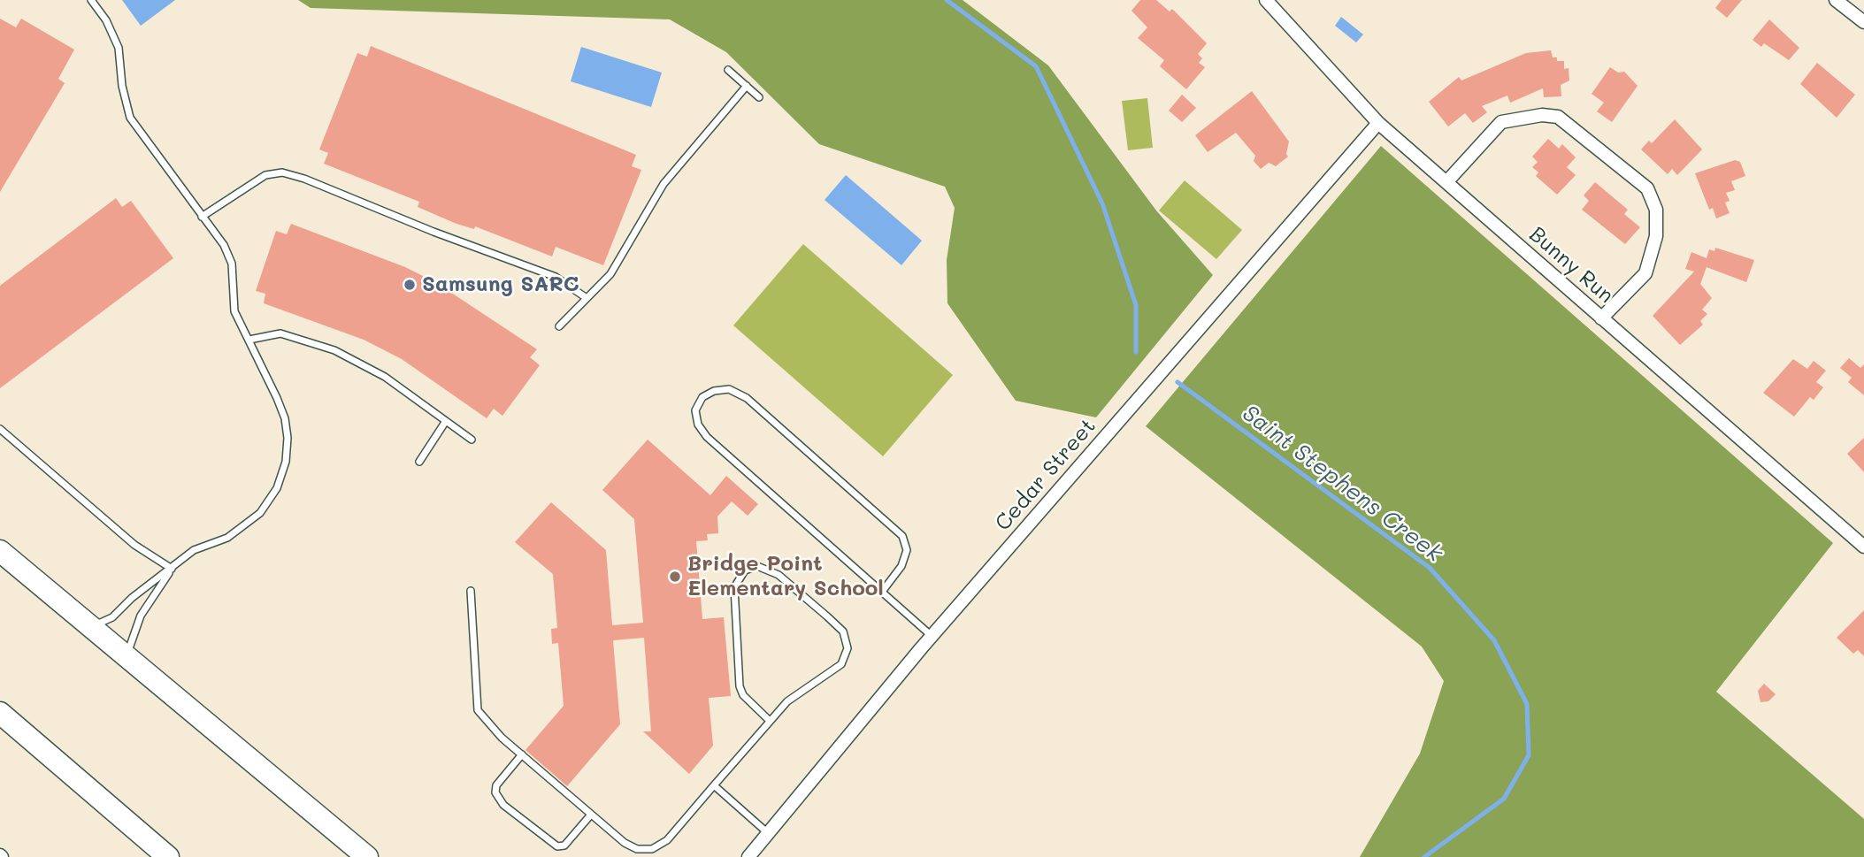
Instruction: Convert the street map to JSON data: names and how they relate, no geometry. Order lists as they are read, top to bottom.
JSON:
{
  "streets": {
    "street": ["Bunny Run", "Cedar Street"]
  },
  "crossings": [
    ["Bunny Run", "Cedar Street"]
  ],
  "water": ["Saint Stephens Creek"],
  "places": ["Samsung SARC", "Bridge Point Elementary School"]
}
